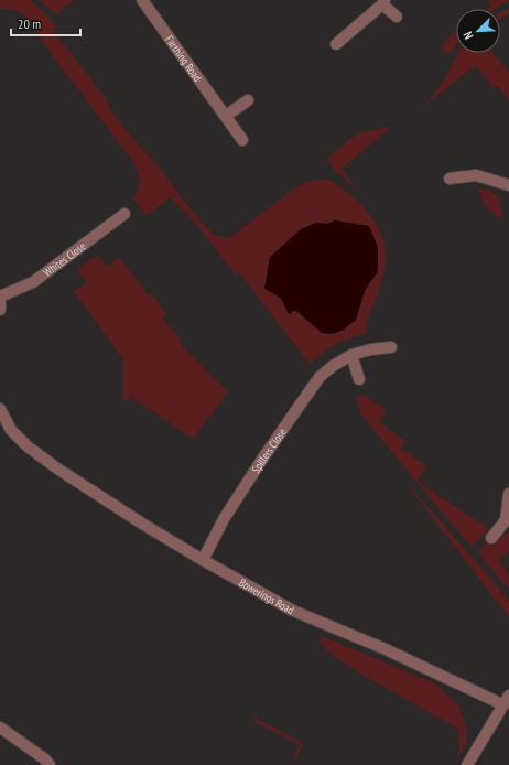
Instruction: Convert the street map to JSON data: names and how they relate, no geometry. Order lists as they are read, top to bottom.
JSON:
{
  "streets": {
    "street": [
      "Farthing Road",
      "Whites Close",
      "Spillers Close",
      "Bowerings Road"
    ]
  },
  "crossings": [
    ["Spillers Close", "Bowerings Road"]
  ],
  "scale_bar": "20 m",
  "north": "bottom left"
}
